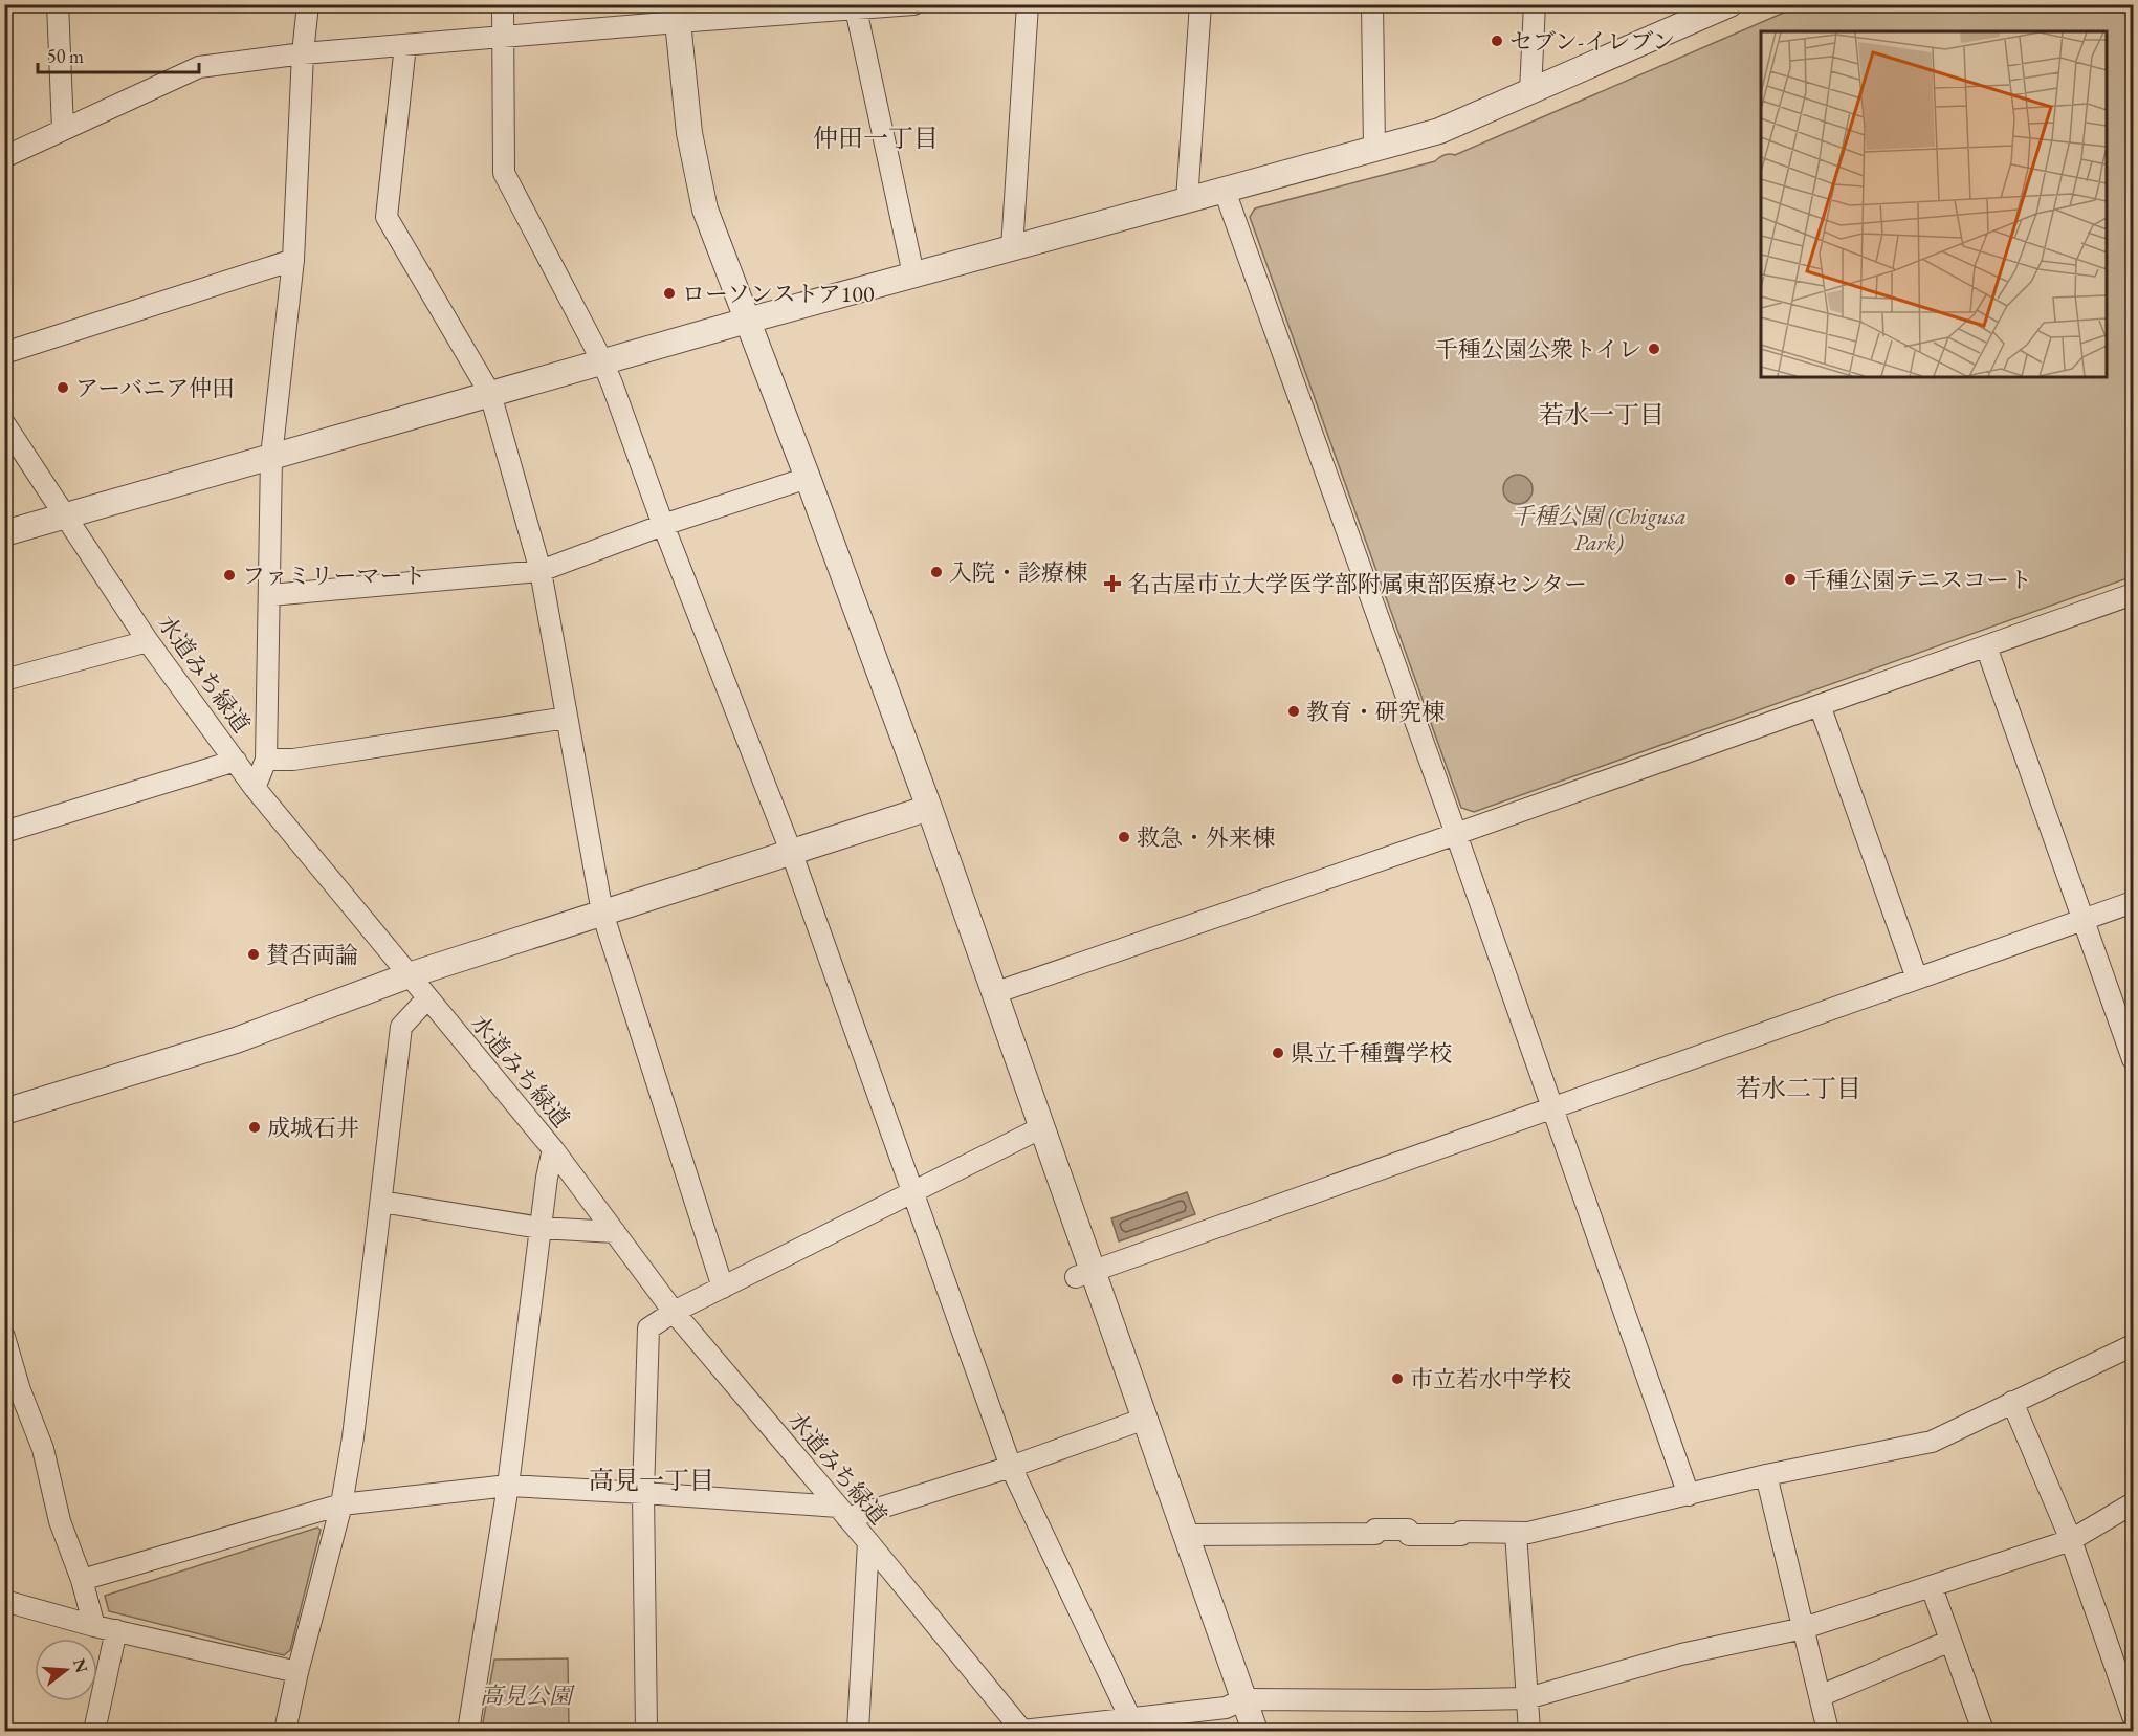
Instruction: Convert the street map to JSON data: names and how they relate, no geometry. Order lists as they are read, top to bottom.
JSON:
{
  "streets": {
    "street": ["水道みち緑道"]
  },
  "districts": [
    "仲田一丁目",
    "若水一丁目",
    "若水二丁目",
    "高見一丁目"
  ],
  "parks": ["千種公園 (Chigusa Park)", "高見公園"],
  "places": {
    "other": [
      "セブン-イレブン",
      "ローソンストア100",
      "千種公園公衆トイレ",
      "アーバニア仲田",
      "入院・診療棟",
      "ファミリーマート",
      "千種公園テニスコート",
      "教育・研究棟",
      "救急・外来棟",
      "賛否両論",
      "県立千種聾学校",
      "成城石井",
      "市立若水中学校"
    ],
    "health": ["名古屋市立大学医学部附属東部医療センター"]
  },
  "scale_bar": "50 m",
  "north": "right"
}
